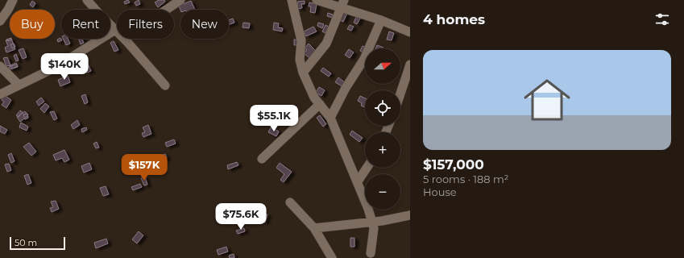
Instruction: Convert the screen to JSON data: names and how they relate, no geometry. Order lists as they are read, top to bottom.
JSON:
{
  "scale_bar": "50 m",
  "north": "right",
  "page": {
    "heading": "4 homes",
    "chip": [
      "Buy",
      "Rent",
      "Filters",
      "New"
    ],
    "list": [
      {
        "name": "$157,000",
        "note": "5 rooms · 188 m² · House"
      }
    ],
    "map_buttons": ["+", "−"],
    "price": [
      "$140K",
      "$55.1K",
      "$157K",
      "$75.6K"
    ],
    "scale": "50 m"
  }
}
